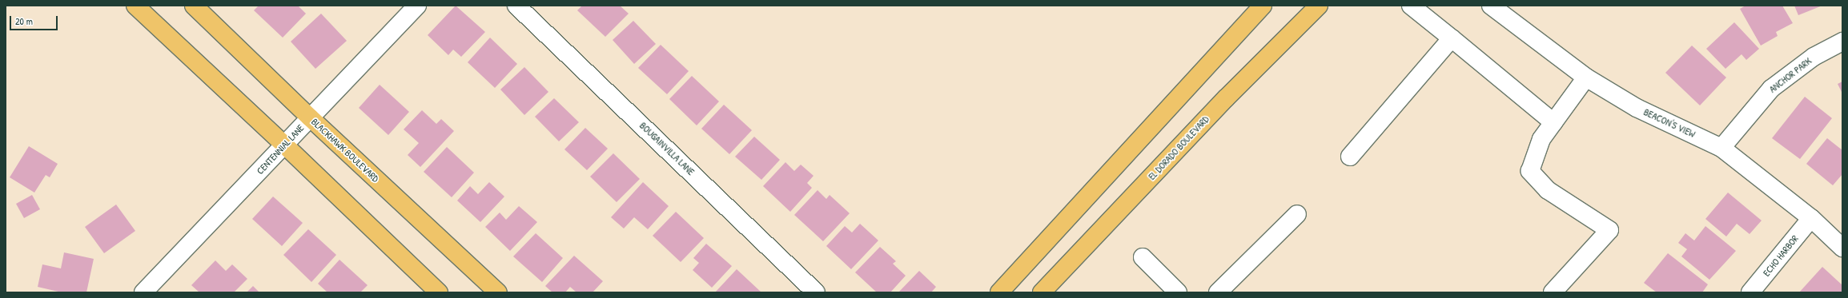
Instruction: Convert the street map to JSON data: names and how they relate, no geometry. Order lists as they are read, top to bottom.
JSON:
{
  "streets": {
    "main road": ["EL DORADO BOULEVARD", "BLACKHAWK BOULEVARD"],
    "street": [
      "ANCHOR PARK",
      "BEACON'S VIEW",
      "BOUGAINVILLA LANE",
      "CENTENNIAL LANE",
      "ECHO HARBOR"
    ]
  },
  "crossings": [
    ["ANCHOR PARK", "BEACON'S VIEW"],
    ["BEACON'S VIEW", "ECHO HARBOR"],
    ["CENTENNIAL LANE", "BLACKHAWK BOULEVARD"]
  ],
  "scale_bar": "20 m"
}
